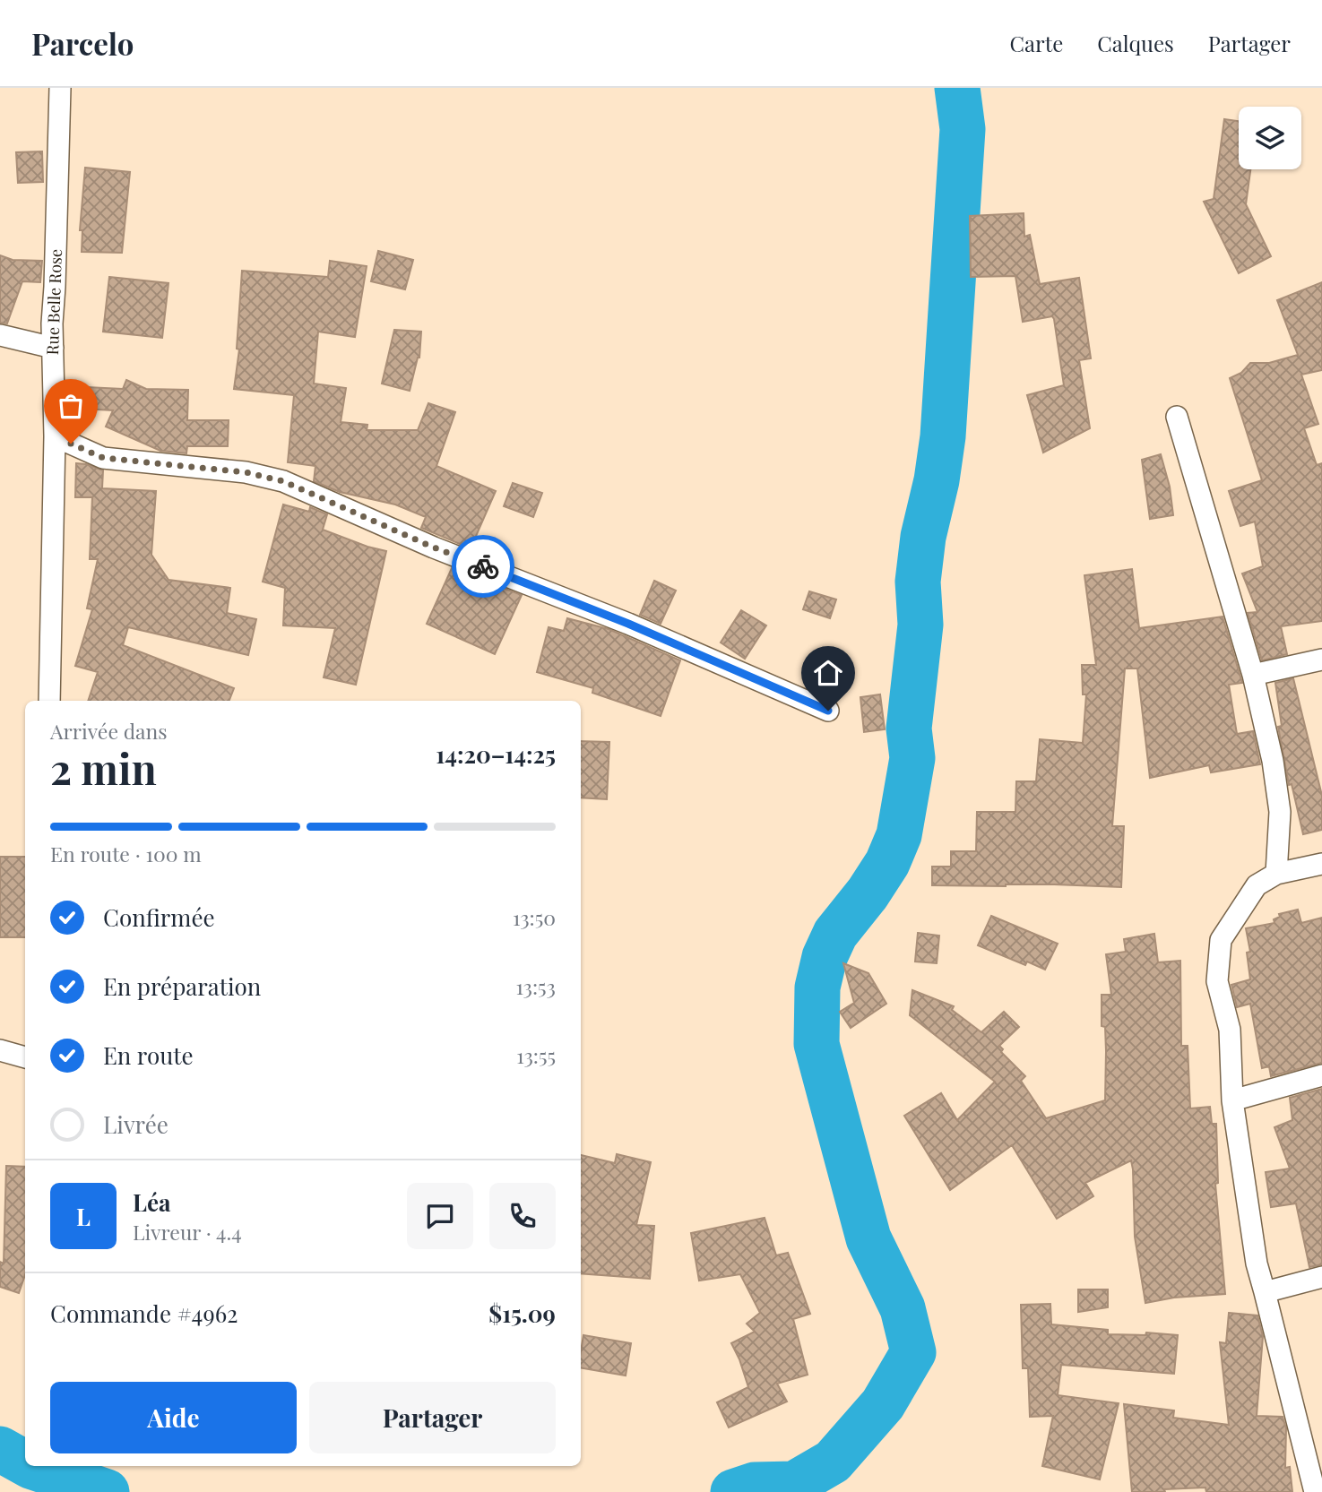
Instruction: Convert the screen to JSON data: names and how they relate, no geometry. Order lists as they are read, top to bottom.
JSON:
{
  "streets": {
    "street": ["Rue Belle Rose"]
  },
  "page": {
    "header": "Parcelo",
    "nav": ["Carte", "Calques", "Partager"],
    "heading": ["2 min", "Arrivée dans", "14:20–14:25"],
    "panel": [
      "Léa",
      "Livreur · 4.4",
      "Commande #4962",
      "$15.09"
    ],
    "bar": "En route · 100 m",
    "list": [
      ["Confirmée", "13:50"],
      ["En préparation", "13:53"],
      ["En route", "13:55"],
      "Livrée"
    ],
    "round": "L",
    "buttons": ["Aide", "Partager"]
  }
}
